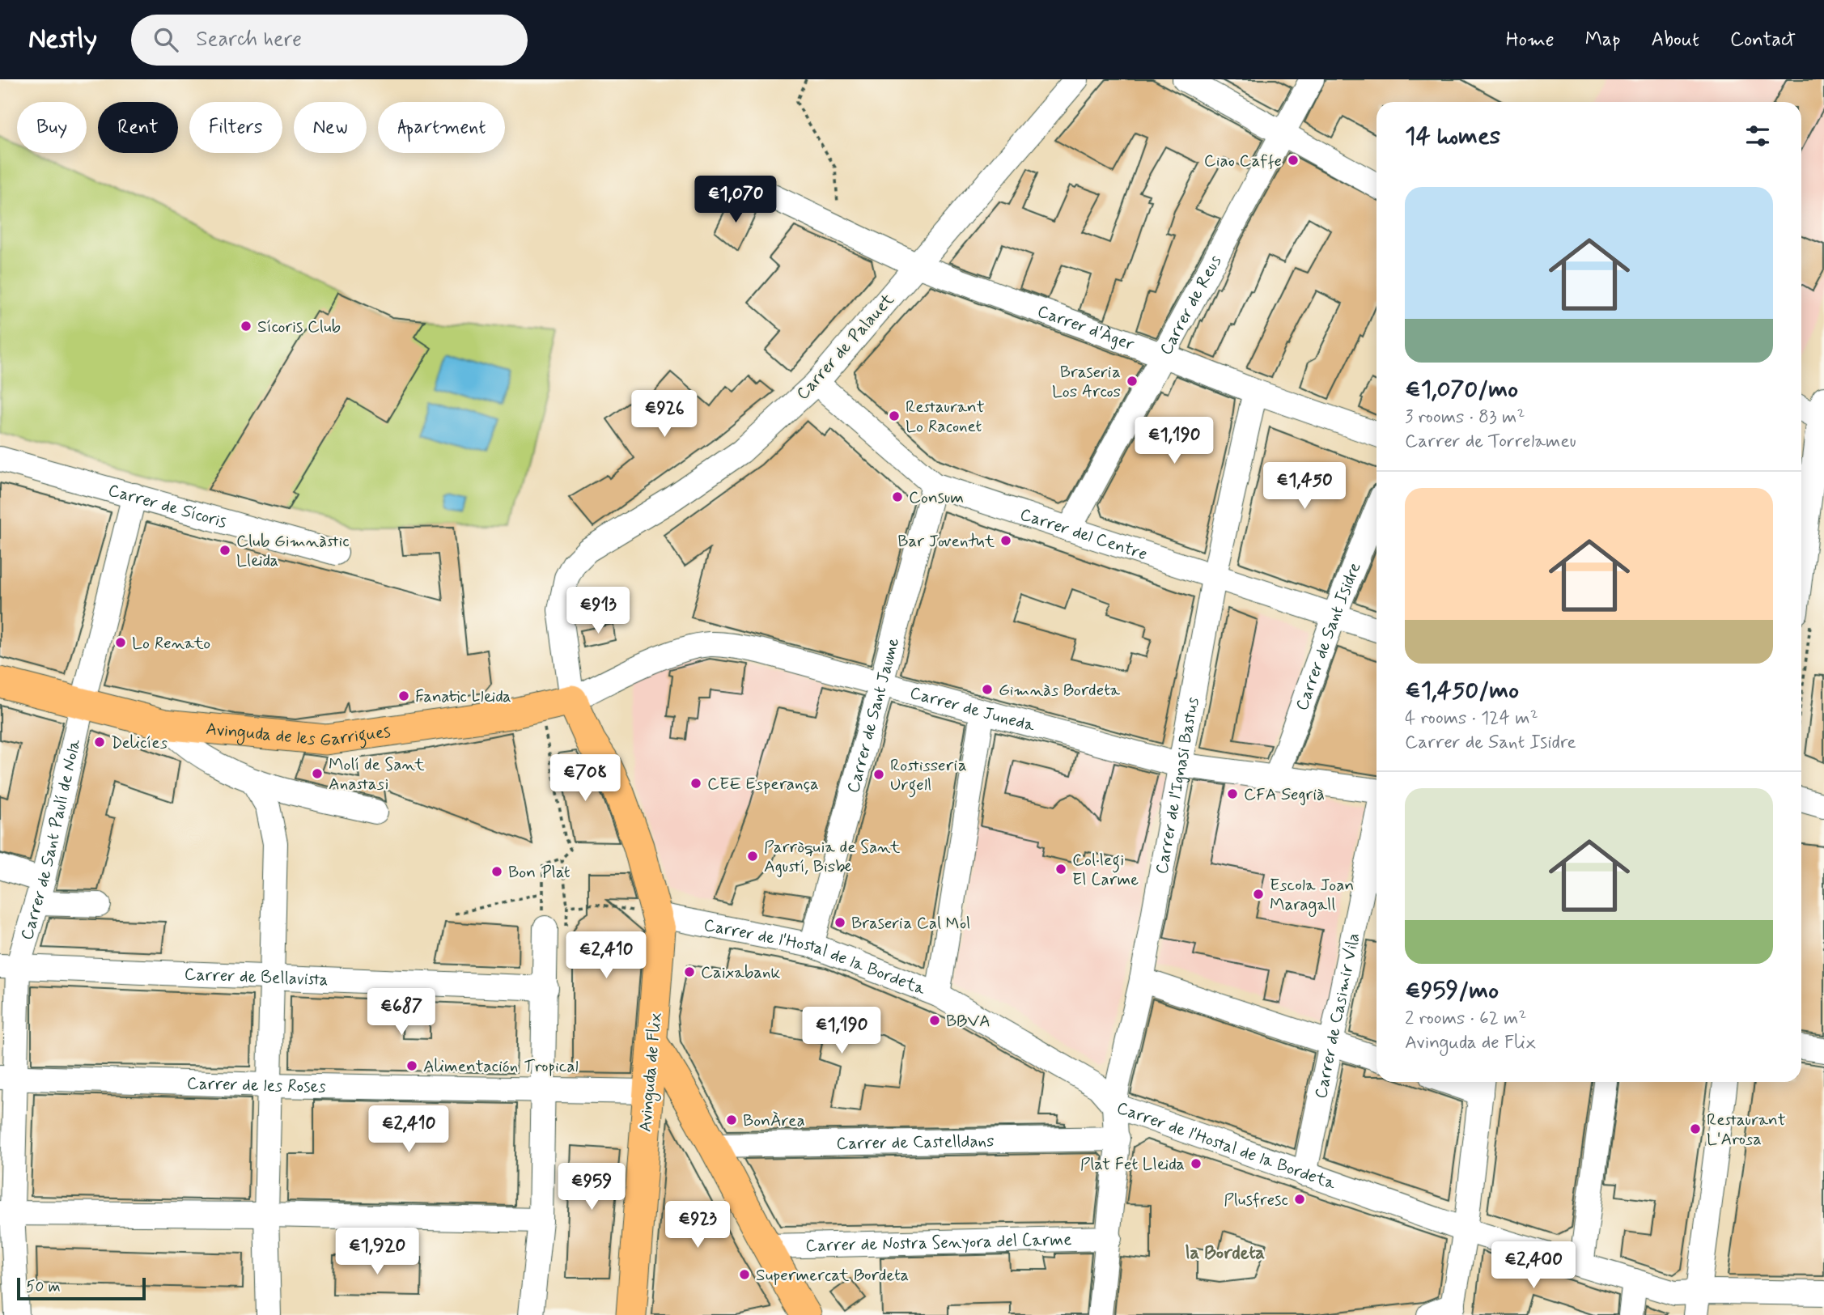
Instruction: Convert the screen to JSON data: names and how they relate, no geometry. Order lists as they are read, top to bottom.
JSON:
{
  "streets": {
    "main road": ["Avinguda de les Garrigues", "Avinguda de Flix"],
    "street": [
      "Carrer de Reus",
      "Carrer d'Àger",
      "Carrer de Palauet",
      "Carrer de Sícoris",
      "Carrer del Centre",
      "Carrer de Sant Isidre",
      "Carrer de Juneda",
      "Carrer de Sant Jaume",
      "Carrer de l'Ignasi Bastus",
      "Carrer de Sant Paulí de Nola",
      "Carrer de l'Hostal de la Bordeta",
      "Carrer de Bellavista",
      "Carrer de Casimir Vila",
      "Carrer de les Roses",
      "Carrer de Castelldans",
      "Carrer de Nostra Senyora del Carme"
    ]
  },
  "crossings": [
    ["Carrer de Reus", "Carrer d'Àger"],
    ["Carrer de Reus", "Carrer del Centre"],
    ["Carrer d'Àger", "Carrer de Palauet"],
    ["Carrer d'Àger", "Carrer de l'Ignasi Bastus"],
    ["Carrer de Palauet", "Carrer del Centre"],
    ["Carrer de Palauet", "Carrer de Juneda"],
    ["Carrer de Palauet", "Avinguda de les Garrigues"],
    ["Carrer de Sícoris", "Carrer de Sant Paulí de Nola"],
    ["Carrer del Centre", "Carrer de Sant Isidre"],
    ["Carrer del Centre", "Carrer de Sant Jaume"],
    ["Carrer del Centre", "Carrer de l'Ignasi Bastus"],
    ["Carrer de Sant Isidre", "Carrer de Juneda"],
    ["Carrer de Juneda", "Carrer de Sant Jaume"],
    ["Carrer de Juneda", "Avinguda de les Garrigues"],
    ["Carrer de Juneda", "Carrer de l'Ignasi Bastus"],
    ["Carrer de Sant Jaume", "Carrer de l'Hostal de la Bordeta"],
    ["Avinguda de les Garrigues", "Carrer de Sant Paulí de Nola"],
    ["Carrer de l'Ignasi Bastus", "Carrer de l'Hostal de la Bordeta"],
    ["Carrer de l'Ignasi Bastus", "Carrer de Castelldans"],
    ["Carrer de l'Ignasi Bastus", "Carrer de Nostra Senyora del Carme"],
    ["Carrer de Sant Paulí de Nola", "Carrer de Bellavista"],
    ["Carrer de Sant Paulí de Nola", "Carrer de les Roses"],
    ["Carrer de l'Hostal de la Bordeta", "Carrer de Casimir Vila"],
    ["Carrer de l'Hostal de la Bordeta", "Avinguda de Flix"],
    ["Avinguda de Flix", "Carrer de les Roses"]
  ],
  "districts": ["la Bordeta"],
  "places": [
    "Ciao Caffe",
    "Sícoris Club",
    "Braseria Los Arcos",
    "Restaurant Lo Raconet",
    "Consum",
    "Bar Joventut",
    "Club Gimnàstic Lleida",
    "Lo Renato",
    "Gimnàs Bordeta",
    "Fanatic Lleida",
    "Delicíes",
    "Molí de Sant Anastasi",
    "Rostisseria Urgell",
    "CEE Esperança",
    "CFA Segrià",
    "Parròquia de Sant Agustí, Bisbe",
    "Col·legi El Carme",
    "Bon Plat",
    "Escola Joan Maragall",
    "Braseria Cal Mol",
    "Caixabank",
    "BBVA",
    "Alimentación Tropical",
    "BonÀrea",
    "Restaurant L'Arosa",
    "Plat Fet Lleida",
    "Plusfresc",
    "Supermercat Bordeta"
  ],
  "scale_bar": "50 m",
  "page": {
    "header": "Nestly",
    "search": "Search here",
    "nav": [
      "Home",
      "Map",
      "About",
      "Contact"
    ],
    "chip": [
      "Buy",
      "Rent",
      "Filters",
      "New",
      "Apartment"
    ],
    "heading": "14 homes",
    "list": [
      {
        "name": "€1,070/mo",
        "note": "3 rooms · 83 m² · Carrer de Torrelameu"
      },
      {
        "name": "€1,450/mo",
        "note": "4 rooms · 124 m² · Carrer de Sant Isidre"
      },
      {
        "name": "€959/mo",
        "note": "2 rooms · 62 m² · Avinguda de Flix"
      }
    ],
    "price": [
      "€1,070",
      "€926",
      "€1,190",
      "€1,450",
      "€913",
      "€708",
      "€2,410",
      "€687",
      "€1,190",
      "€2,410",
      "€959",
      "€923",
      "€1,920",
      "€2,400"
    ],
    "scale": "50 m"
  }
}
